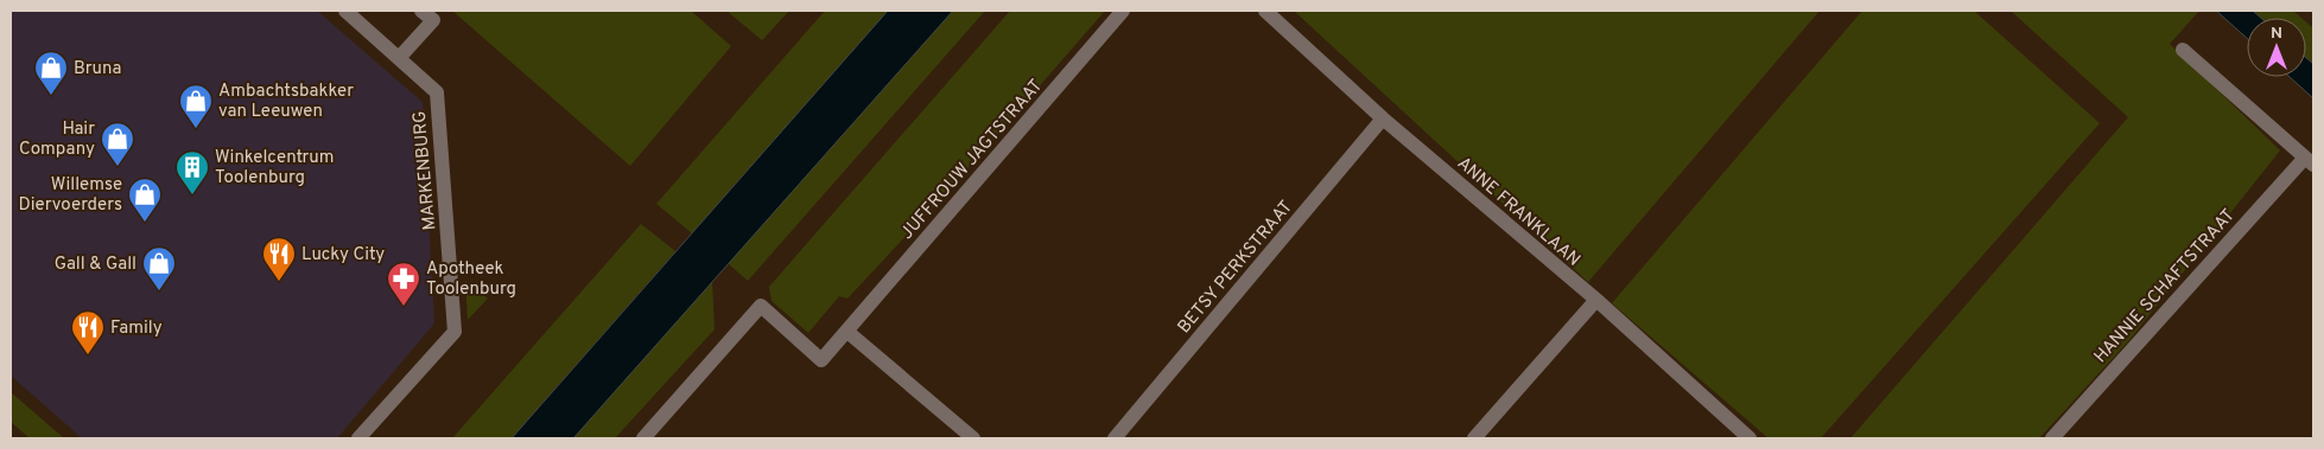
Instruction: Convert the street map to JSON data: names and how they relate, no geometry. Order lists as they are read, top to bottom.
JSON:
{
  "streets": {
    "street": [
      "JUFFROUW JAGTSTRAAT",
      "MARKENBURG",
      "ANNE FRANKLAAN",
      "BETSY PERKSTRAAT",
      "HANNIE SCHAFTSTRAAT"
    ]
  },
  "crossings": [
    ["ANNE FRANKLAAN", "BETSY PERKSTRAAT"]
  ],
  "places": {
    "shop": [
      "Bruna",
      "Ambachtsbakker van Leeuwen",
      "Hair Company",
      "Willemse Diervoerders",
      "Gall & Gall"
    ],
    "building": ["Winkelcentrum Toolenburg"],
    "restaurant": ["Lucky City", "Family"],
    "pharmacy": ["Apotheek Toolenburg"]
  },
  "north": "top"
}
